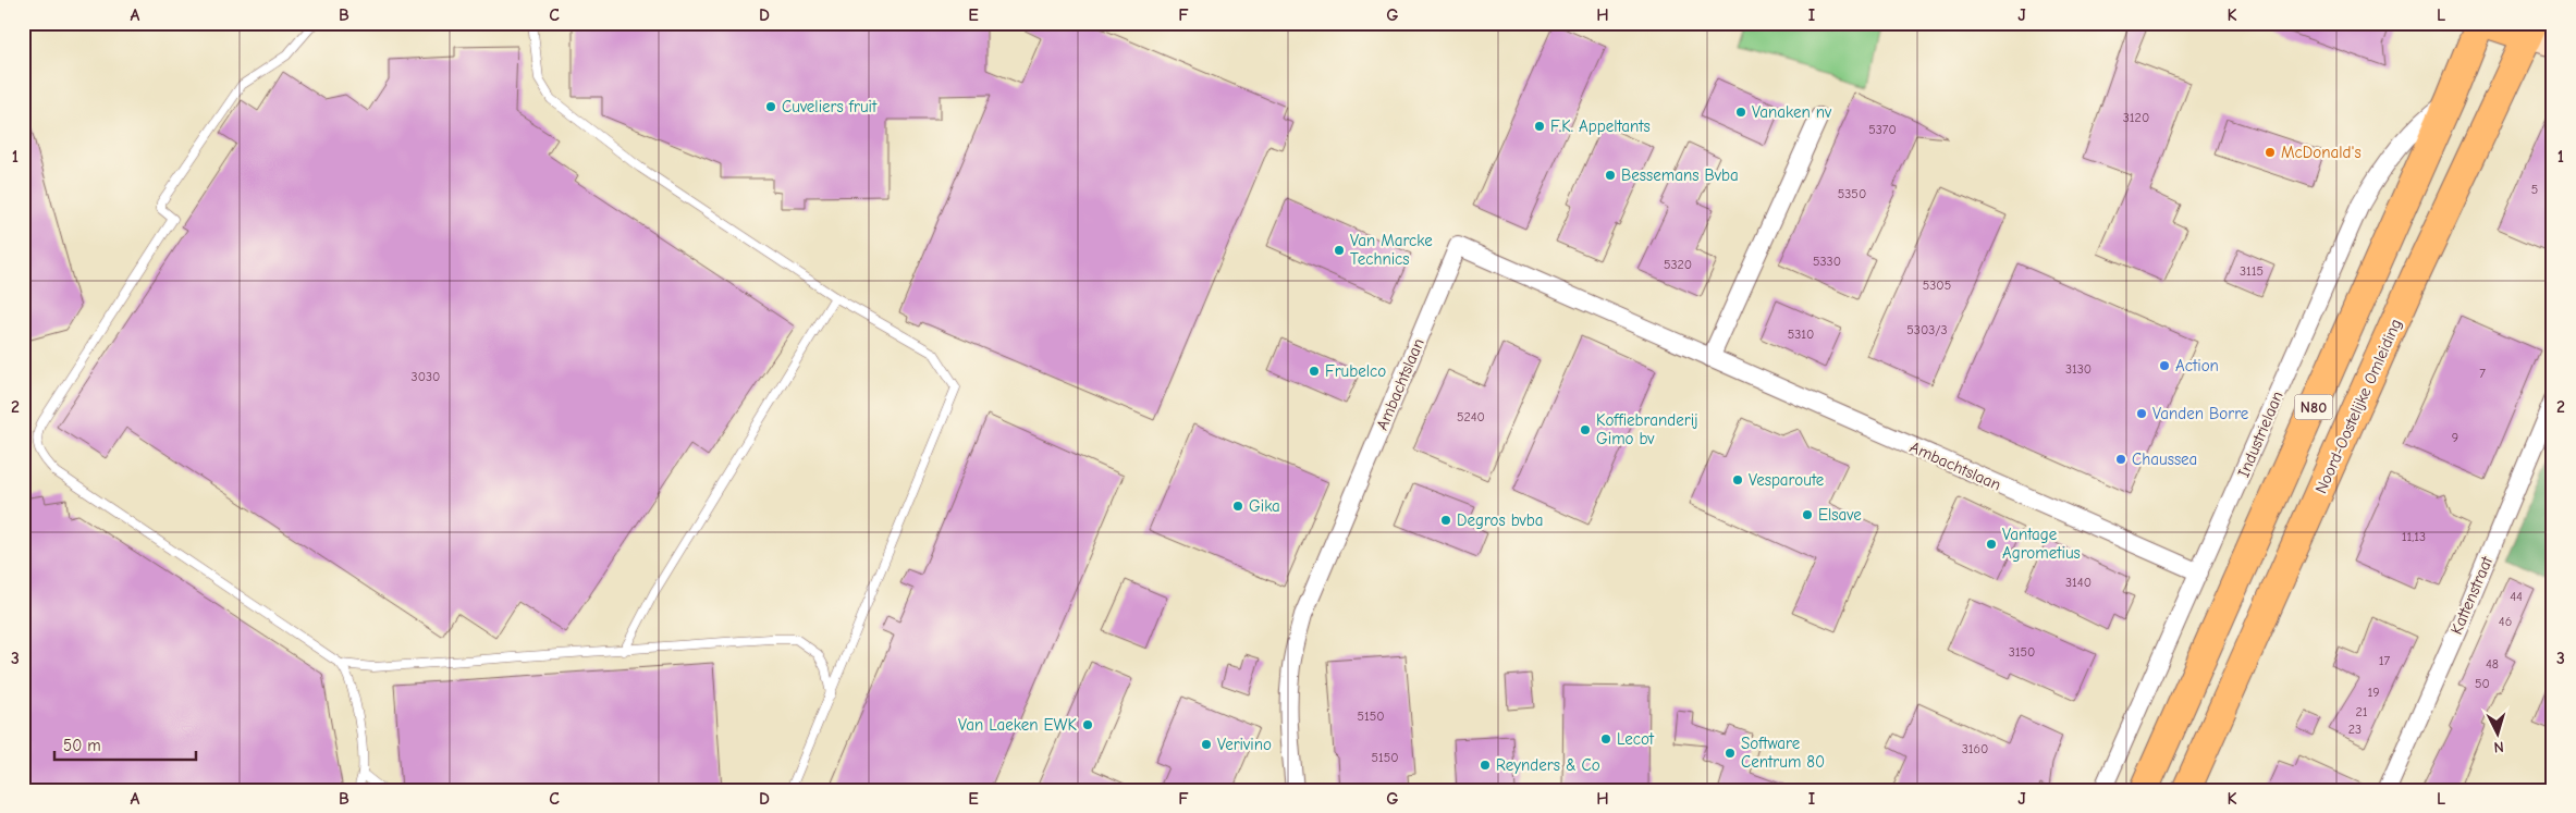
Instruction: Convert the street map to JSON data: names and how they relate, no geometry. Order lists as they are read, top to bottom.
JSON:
{
  "streets": {
    "main road": ["Noord-Oostelijke Omleiding", "N80"],
    "street": ["Ambachtslaan", "Industrielaan", "Kattenstraat"]
  },
  "crossings": [
    ["Ambachtslaan", "Industrielaan"],
    ["N80", "Industrielaan"]
  ],
  "places": [
    "Cuveliers fruit",
    "Vanaken nv",
    "F.K. Appeltants",
    "McDonald's",
    "Bessemans Bvba",
    "Van Marcke Technics",
    "Action",
    "Frubelco",
    "Vanden Borre",
    "Koffiebranderij Gimo bv",
    "Chaussea",
    "Vesparoute",
    "Gika",
    "Elsave",
    "Degros bvba",
    "Vantage Agrometius",
    "Van Laeken EWK",
    "Lecot",
    "Verivino",
    "Software Centrum 80",
    "Reynders & Co"
  ],
  "house_numbers": [
    "3120",
    "5370",
    "5",
    "5350",
    "5330",
    "5320",
    "3115",
    "5305",
    "5303/3",
    "5310",
    "3130",
    "7",
    "3030",
    "5240",
    "9",
    "11,13",
    "3140",
    "44",
    "46",
    "3150",
    "17",
    "48",
    "50",
    "19",
    "21",
    "5150",
    "23",
    "3160",
    "5150"
  ],
  "scale_bar": "50 m",
  "north": "bottom",
  "grid": {
    "columns": [
      "A",
      "B",
      "C",
      "D",
      "E",
      "F",
      "G",
      "H",
      "I",
      "J",
      "K",
      "L"
    ],
    "rows": ["1", "2", "3"]
  }
}
